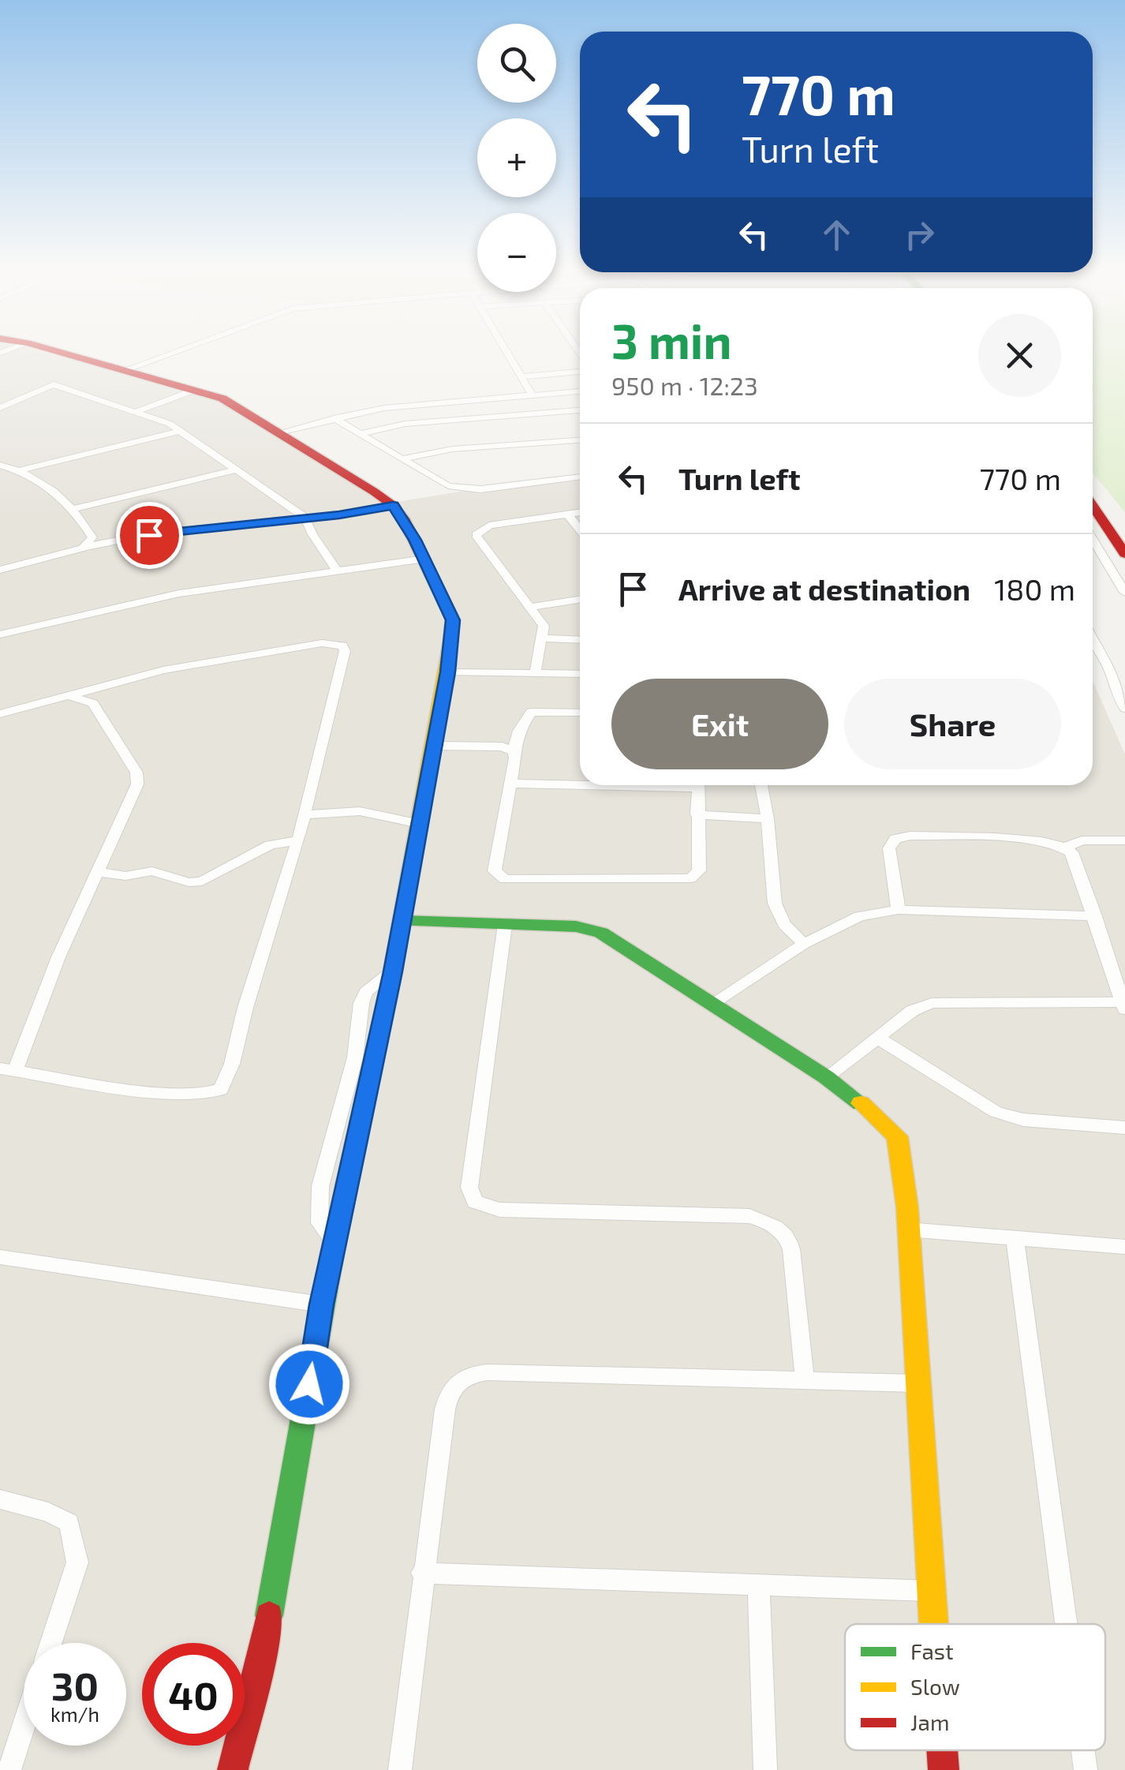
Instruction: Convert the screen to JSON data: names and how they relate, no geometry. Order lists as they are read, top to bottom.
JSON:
{
  "legend": ["Fast", "Slow", "Jam"],
  "page": {
    "map_buttons": ["+", "−"],
    "turn": ["770 m", "Turn left"],
    "heading": ["3 min", "950 m · 12:23"],
    "list": [
      {
        "name": "Turn left",
        "value": "770 m"
      },
      {
        "name": "Arrive at destination",
        "value": "180 m"
      }
    ],
    "buttons": ["Exit", "Share"],
    "speed": "30 km/h",
    "limit": "40"
  }
}
